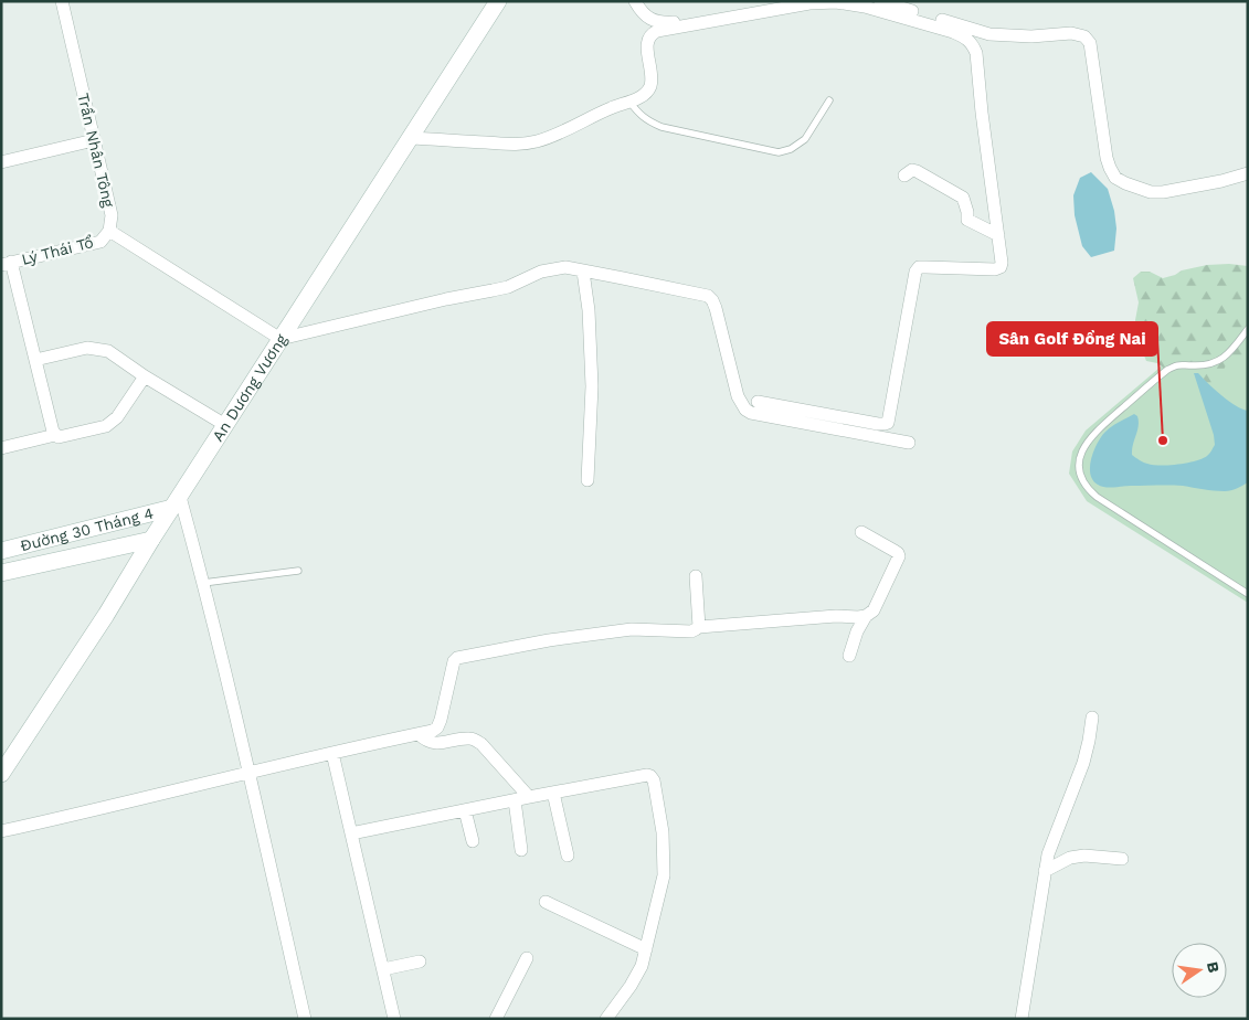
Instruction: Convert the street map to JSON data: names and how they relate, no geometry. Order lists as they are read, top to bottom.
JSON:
{
  "streets": {
    "street": [
      "Trần Nhân Tông",
      "Lý Thái Tổ",
      "An Dương Vương",
      "Đường 30 Tháng 4"
    ]
  },
  "crossings": [
    ["Trần Nhân Tông", "Lý Thái Tổ"],
    ["An Dương Vương", "Đường 30 Tháng 4"]
  ],
  "places": ["Sân Golf Đồng Nai"],
  "north": "right"
}
